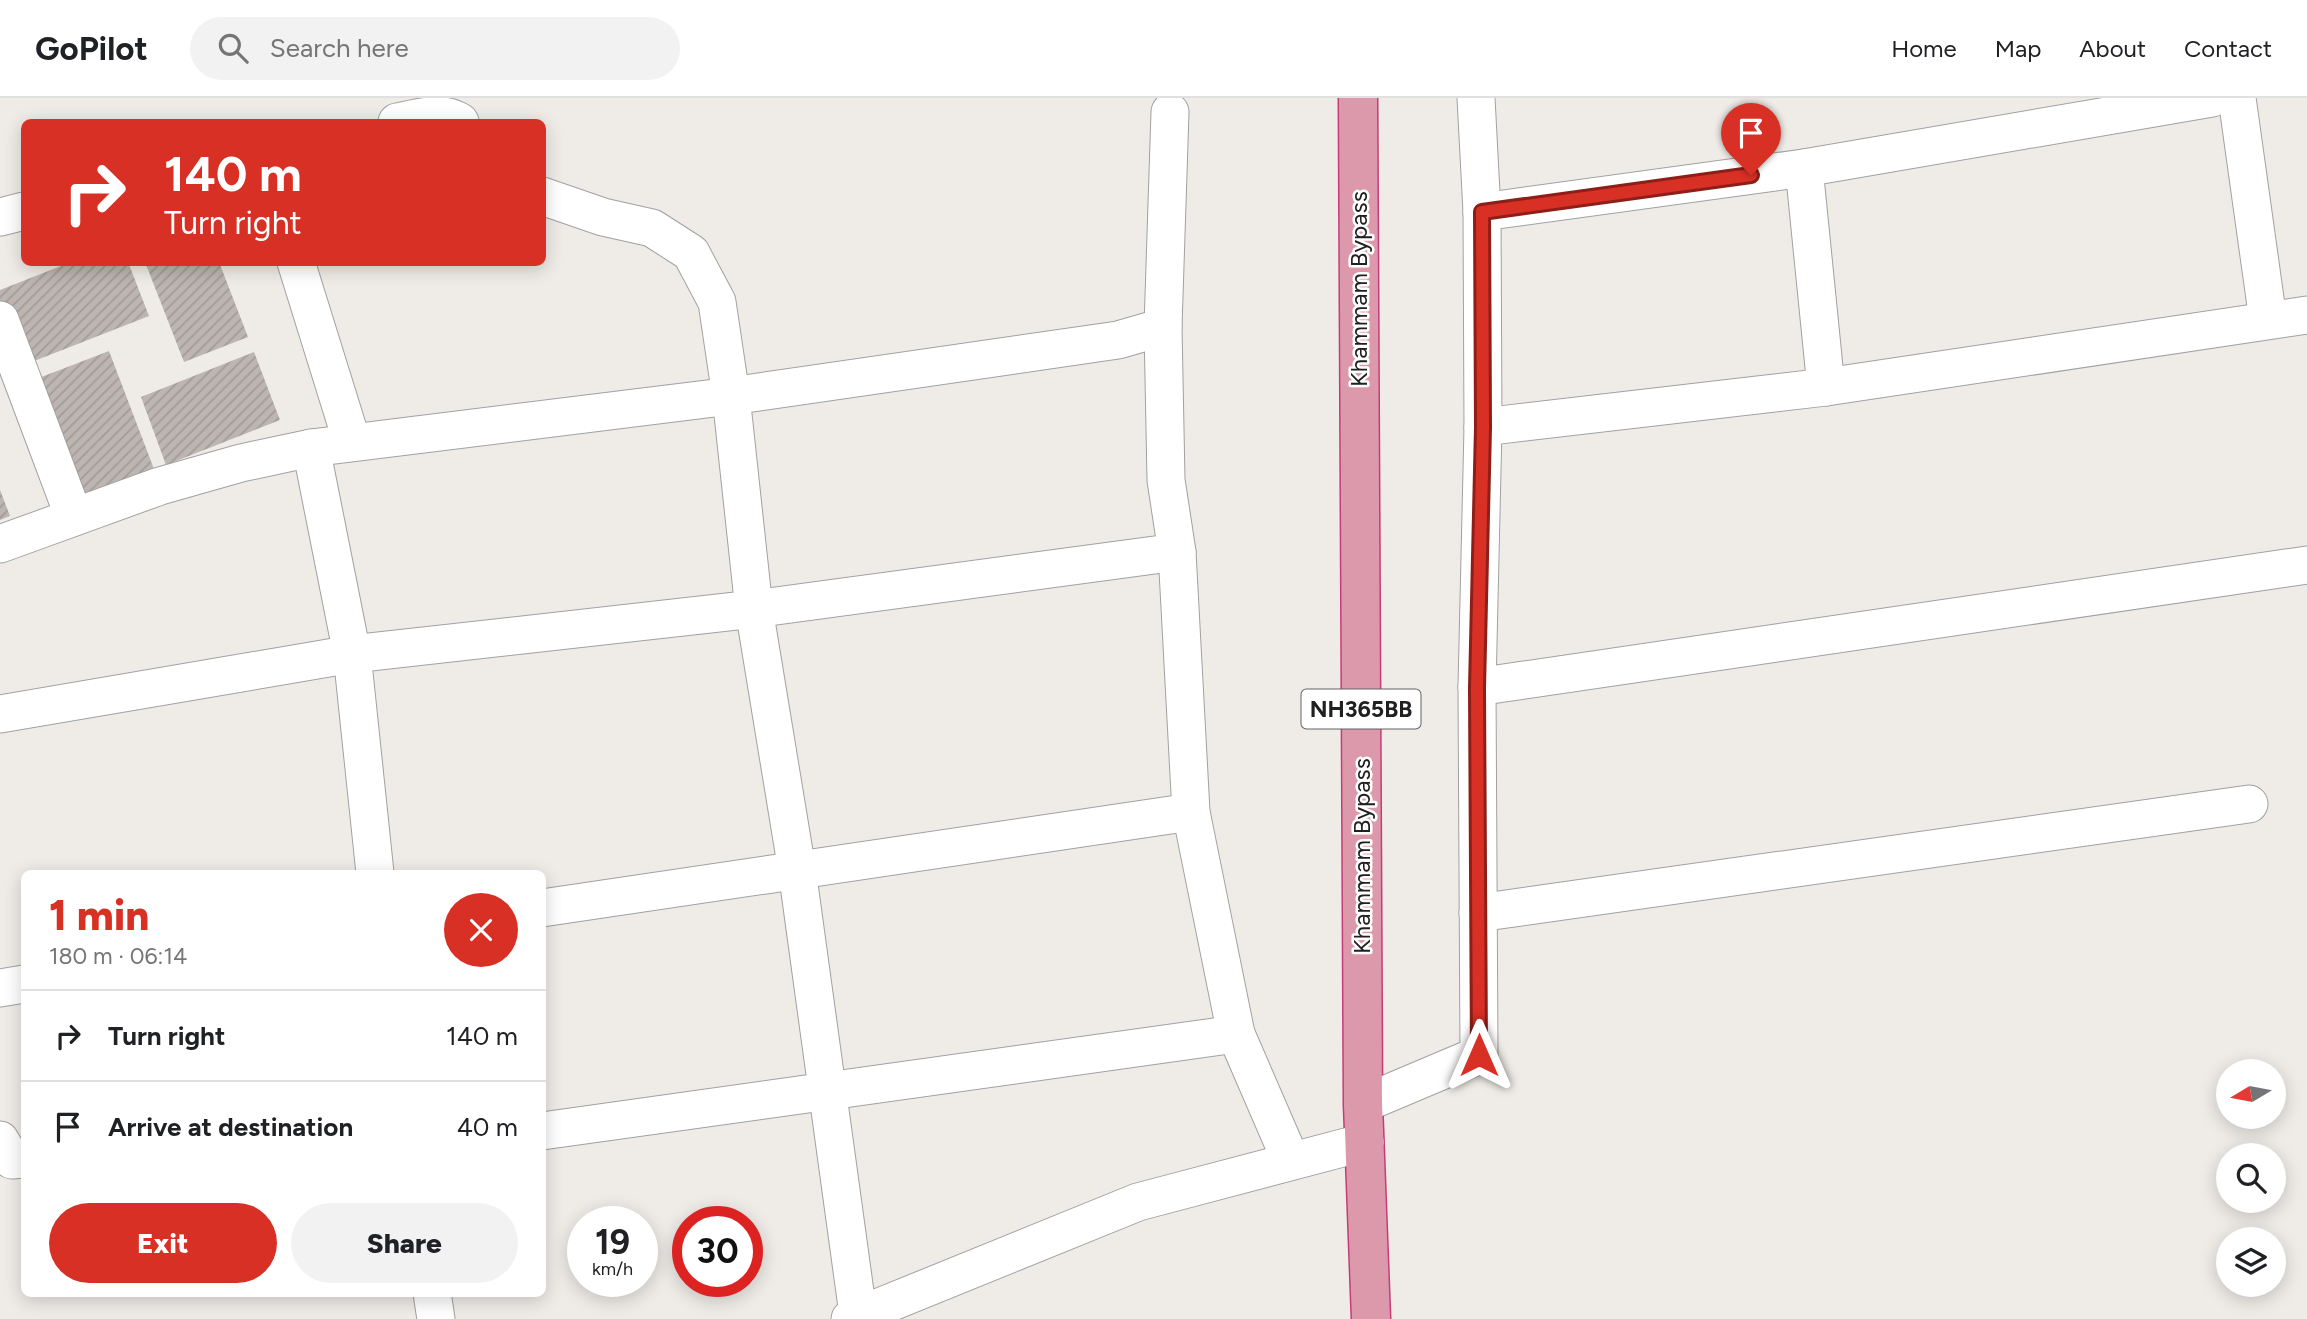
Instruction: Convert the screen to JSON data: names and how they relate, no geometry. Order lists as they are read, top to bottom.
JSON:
{
  "streets": {
    "highway": ["Khammam Bypass", "NH365BB"]
  },
  "north": "left",
  "page": {
    "header": "GoPilot",
    "search": "Search here",
    "nav": [
      "Home",
      "Map",
      "About",
      "Contact"
    ],
    "turn": ["140 m", "Turn right"],
    "heading": ["1 min", "180 m · 06:14"],
    "list": [
      {
        "name": "Turn right",
        "value": "140 m"
      },
      {
        "name": "Arrive at destination",
        "value": "40 m"
      }
    ],
    "buttons": ["Exit", "Share"],
    "speed": "19 km/h",
    "limit": "30"
  }
}
